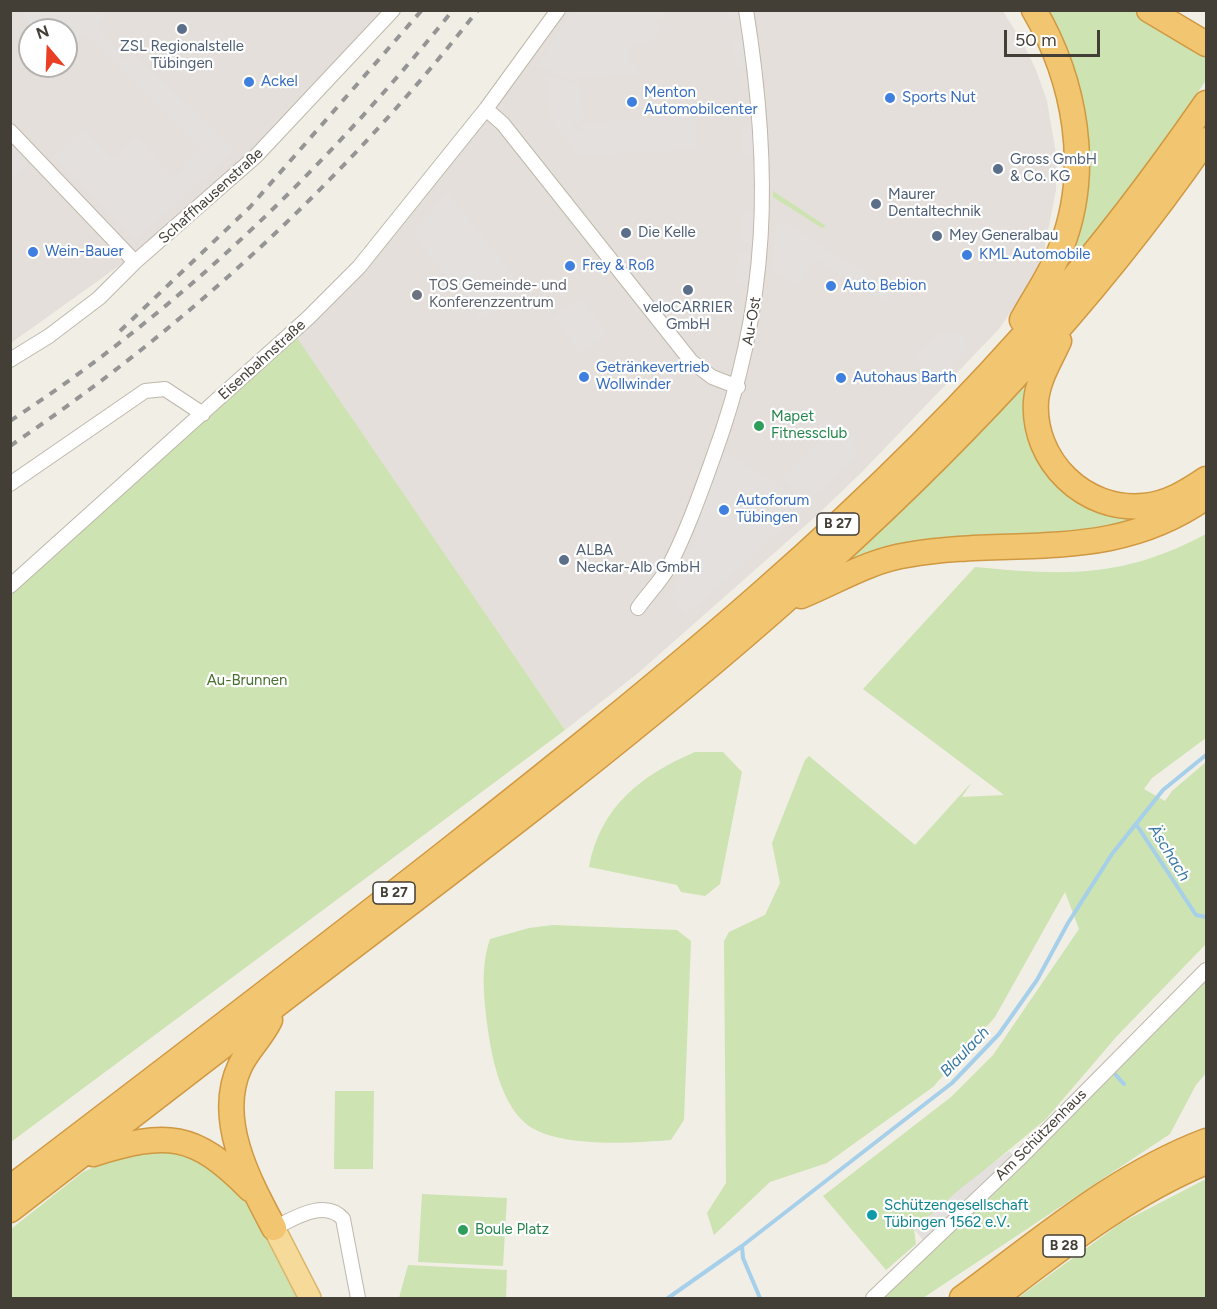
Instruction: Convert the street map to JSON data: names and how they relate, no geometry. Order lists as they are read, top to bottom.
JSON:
{
  "streets": {
    "highway": ["B 27", "B 28"],
    "street": [
      "Schaffhausenstraße",
      "Au-Ost",
      "Eisenbahnstraße",
      "Am Schützenhaus"
    ]
  },
  "water": ["Äschach", "Blaulach"],
  "parks": ["Au-Brunnen"],
  "places": [
    "ZSL Regionalstelle Tübingen",
    "Ackel",
    "Sports Nut",
    "Menton Automobilcenter",
    "Gross GmbH & Co. KG",
    "Maurer Dentaltechnik",
    "Die Kelle",
    "Mey Generalbau",
    "Wein-Bauer",
    "KML Automobile",
    "Frey & Roß",
    "Auto Bebion",
    "veloCARRIER GmbH",
    "TOS Gemeinde- und Konferenzzentrum",
    "Getränkevertrieb Wollwinder",
    "Autohaus Barth",
    "Mapet Fitnessclub",
    "Autoforum Tübingen",
    "ALBA Neckar-Alb GmbH",
    "Schützengesellschaft Tübingen 1562 e.V.",
    "Boule Platz"
  ],
  "scale_bar": "50 m",
  "north": "top"
}
